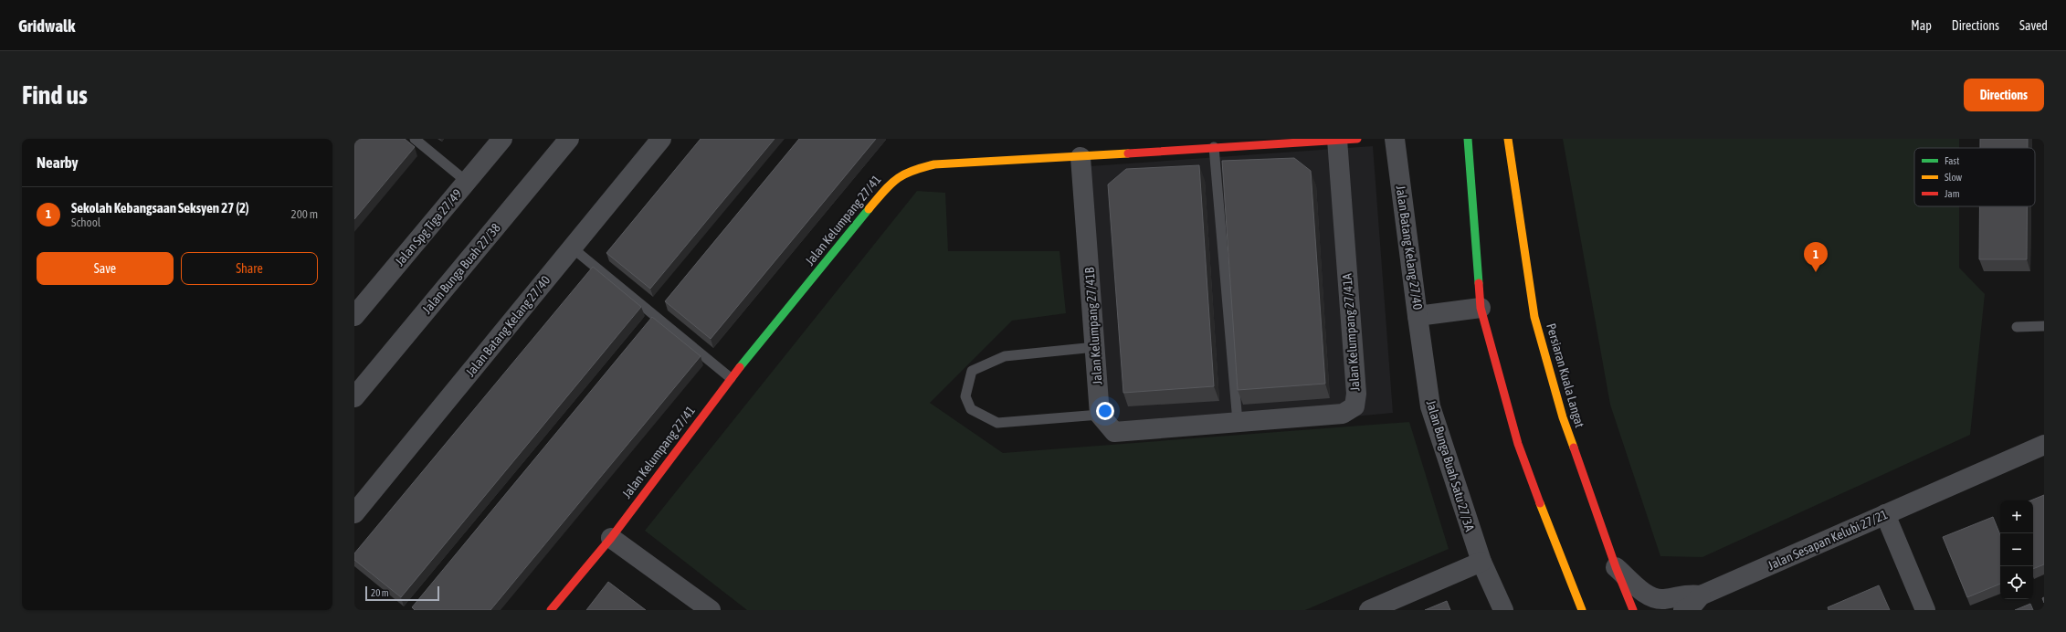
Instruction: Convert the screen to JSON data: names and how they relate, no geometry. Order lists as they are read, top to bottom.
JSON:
{
  "streets": {
    "street": [
      "Jalan Kelumpang 27/41",
      "Jalan Spg Tiga 27/49",
      "Jalan Batang Kelang 27/40",
      "Jalan Bunga Buah 27/38",
      "Jalan Kelumpang 27/41B",
      "Jalan Kelumpang 27/41A",
      "Persiaran Kuala Langat",
      "Jalan Bunga Buah Satu 27/3A",
      "Jalan Sesapan Kelubi 27/21"
    ]
  },
  "crossings": [
    ["Jalan Kelumpang 27/41", "Jalan Kelumpang 27/41B"],
    ["Jalan Kelumpang 27/41", "Jalan Kelumpang 27/41A"],
    ["Jalan Batang Kelang 27/40", "Jalan Bunga Buah Satu 27/3A"],
    ["Persiaran Kuala Langat", "Jalan Sesapan Kelubi 27/21"]
  ],
  "legend": ["Fast", "Slow", "Jam"],
  "scale_bar": "20 m",
  "page": {
    "header": "Gridwalk",
    "nav": ["Map", "Directions", "Saved"],
    "buttons": [
      "Directions",
      ["Save", "Share"]
    ],
    "title": "Find us",
    "heading": "Nearby",
    "list": [
      {
        "mark": "1",
        "name": "Sekolah Kebangsaan Seksyen 27 (2)",
        "note": "School",
        "value": "200 m"
      }
    ],
    "pins": "1",
    "map_buttons": ["+", "−"],
    "scale": "20 m"
  }
}
